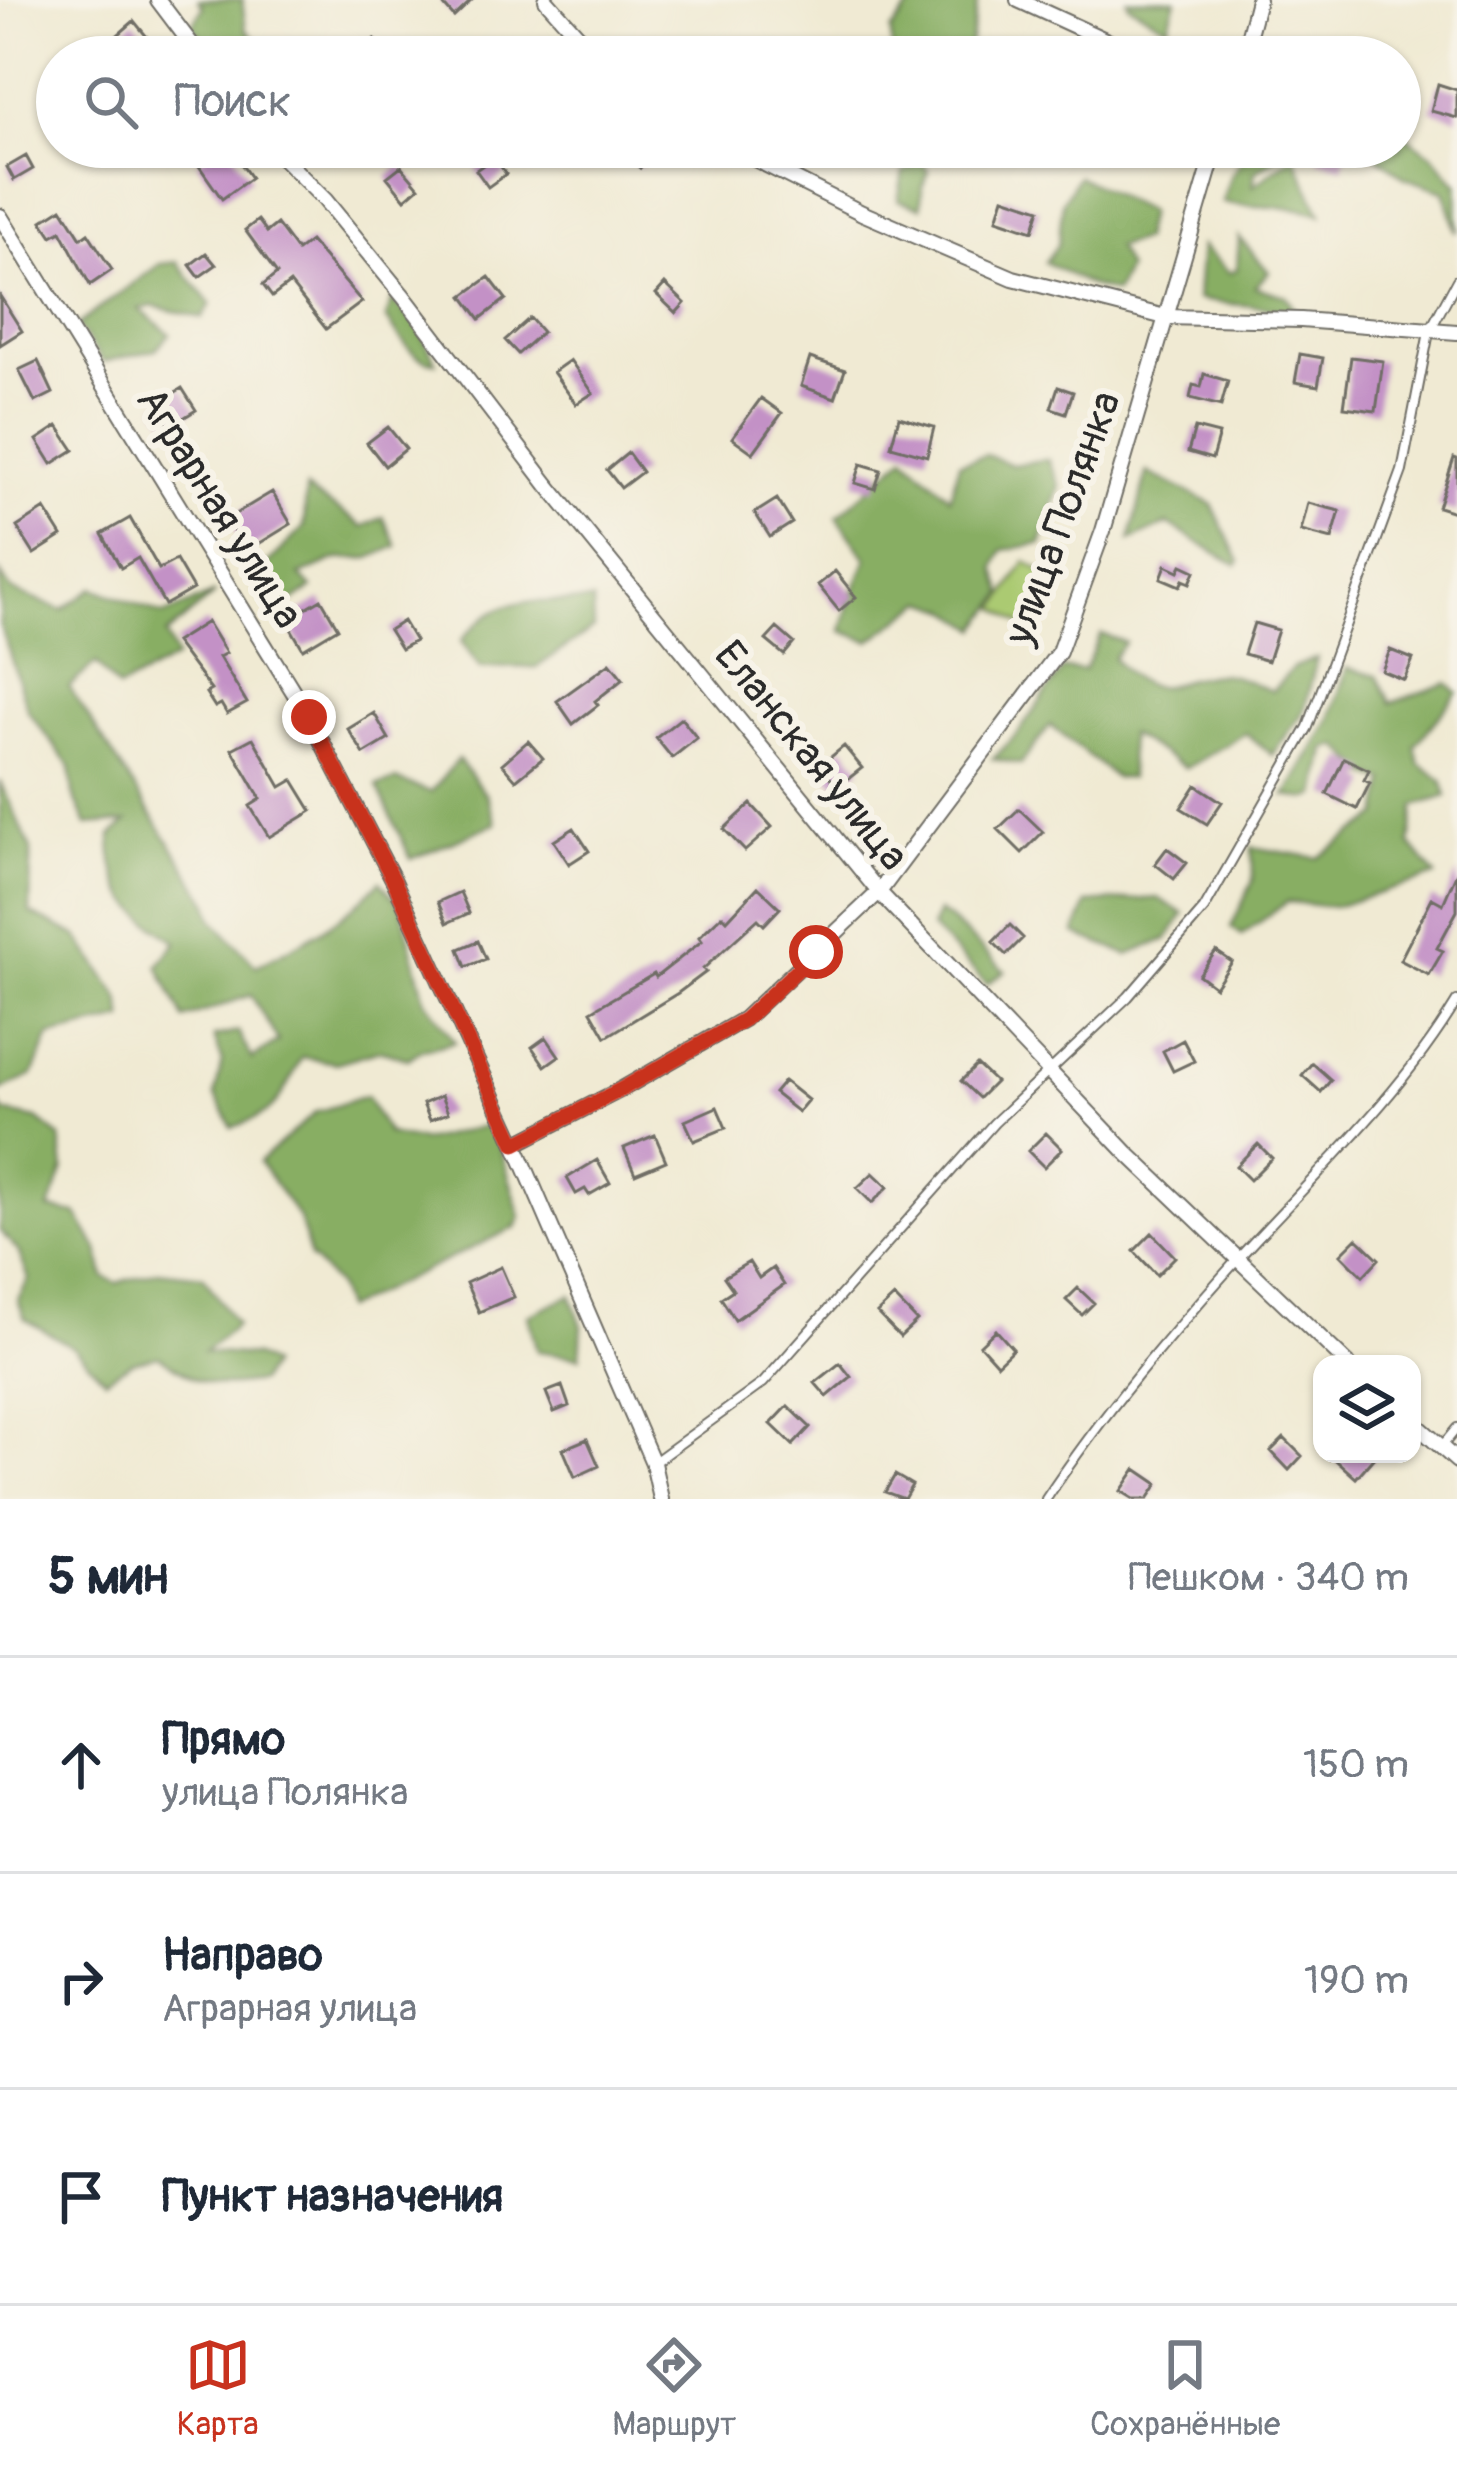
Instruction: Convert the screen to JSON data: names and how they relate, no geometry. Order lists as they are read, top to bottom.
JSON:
{
  "streets": {
    "street": ["Аграрная улица", "улица Полянка", "Еланская улица"]
  },
  "crossings": [
    ["Аграрная улица", "улица Полянка"],
    ["улица Полянка", "Еланская улица"]
  ],
  "page": {
    "search": "Поиск",
    "heading": ["5 мин", "Пешком · 340 m"],
    "list": [
      ["Прямо", "улица Полянка", "150 m"],
      ["Направо", "Аграрная улица", "190 m"],
      "Пункт назначения"
    ],
    "nav": ["Карта", "Маршрут", "Сохранённые"]
  }
}
